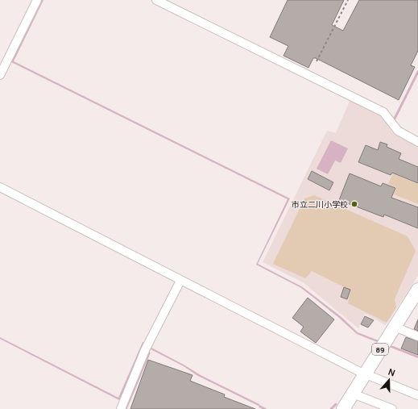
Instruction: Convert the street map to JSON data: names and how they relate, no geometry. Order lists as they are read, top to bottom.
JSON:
{
  "streets": {
    "main road": ["89"]
  },
  "places": ["市立二川小学校"],
  "north": "top"
}
